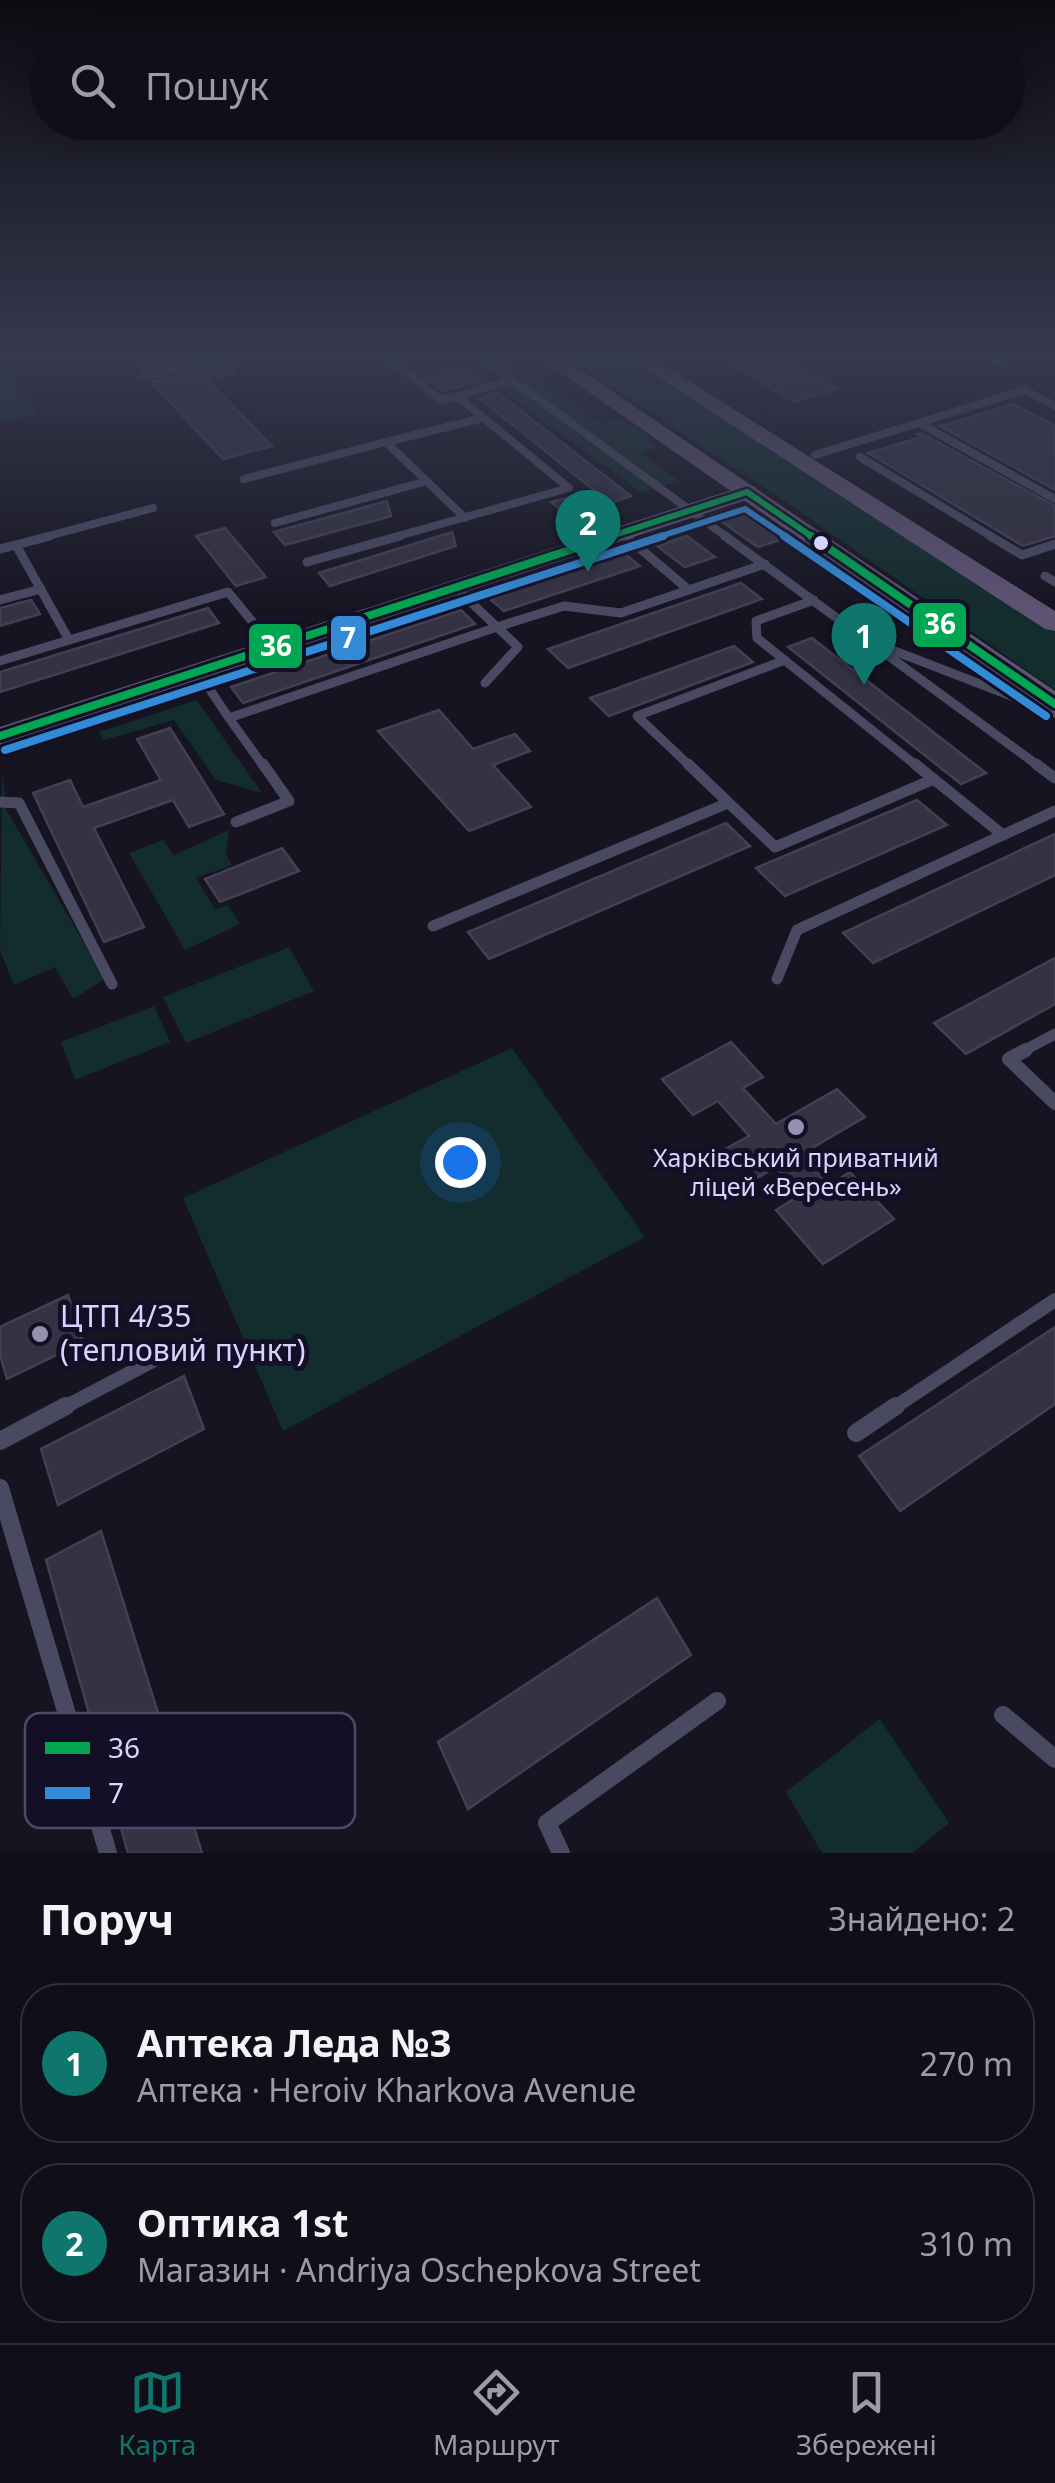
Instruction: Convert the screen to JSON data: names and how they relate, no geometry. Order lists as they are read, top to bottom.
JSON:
{
  "places": ["Харківський приватний ліцей «Вересень»", "ЦТП 4/35 (тепловий пункт)"],
  "lines": ["transit line 36", "transit line 7"],
  "legend": ["36", "7"],
  "page": {
    "search": "Пошук",
    "pins": ["2", "1"],
    "heading": ["Поруч", "Знайдено: 2"],
    "list": [
      {
        "mark": "1",
        "name": "Аптека Леда №3",
        "note": "Аптека · Heroiv Kharkova Avenue",
        "value": "270 m"
      },
      {
        "mark": "2",
        "name": "Оптика 1st",
        "note": "Магазин · Andriya Oschepkova Street",
        "value": "310 m"
      }
    ],
    "nav": ["Карта", "Маршрут", "Збережені"]
  }
}
